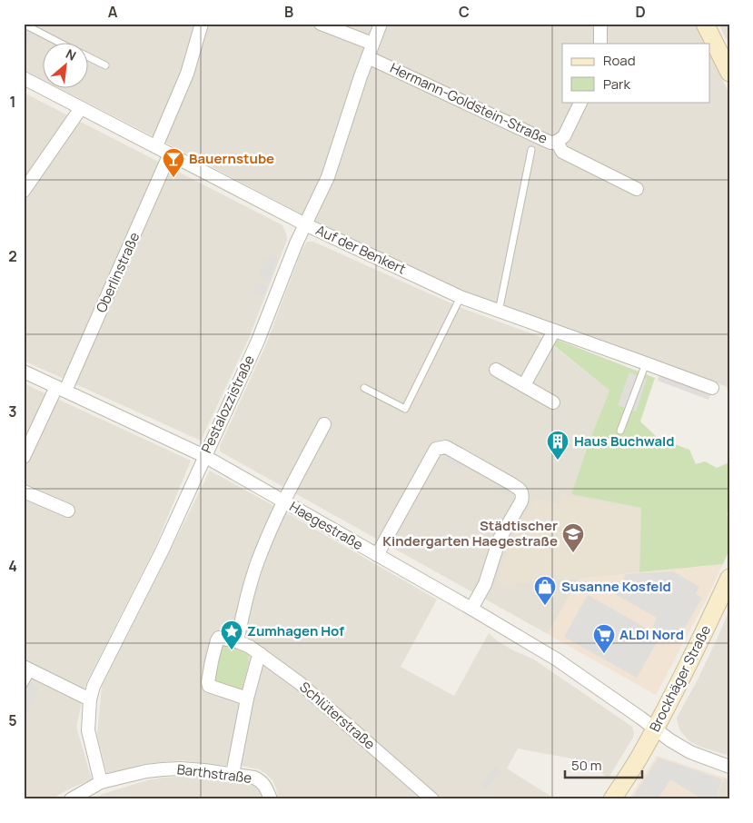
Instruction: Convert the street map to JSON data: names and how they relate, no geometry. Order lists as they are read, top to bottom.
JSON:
{
  "streets": {
    "main road": ["Brockhäger Straße"],
    "street": [
      "Hermann-Goldstein-Straße",
      "Auf der Benkert",
      "Oberlinstraße",
      "Pestalozzistraße",
      "Haegestraße",
      "Schlüterstraße",
      "Barthstraße"
    ]
  },
  "crossings": [
    ["Hermann-Goldstein-Straße", "Pestalozzistraße"],
    ["Auf der Benkert", "Oberlinstraße"],
    ["Auf der Benkert", "Pestalozzistraße"],
    ["Oberlinstraße", "Haegestraße"],
    ["Pestalozzistraße", "Haegestraße"],
    ["Pestalozzistraße", "Barthstraße"],
    ["Haegestraße", "Brockhäger Straße"]
  ],
  "places": {
    "bar": ["Bauernstube"],
    "building": ["Haus Buchwald"],
    "school or university": ["Städtischer Kindergarten Haegestraße"],
    "shop": ["Susanne Kosfeld"],
    "place": ["Zumhagen Hof"],
    "supermarket": ["ALDI Nord"]
  },
  "legend": ["Road", "Park"],
  "scale_bar": "50 m",
  "north": "top right",
  "grid": {
    "columns": [
      "A",
      "B",
      "C",
      "D"
    ],
    "rows": [
      "1",
      "2",
      "3",
      "4",
      "5"
    ]
  }
}
